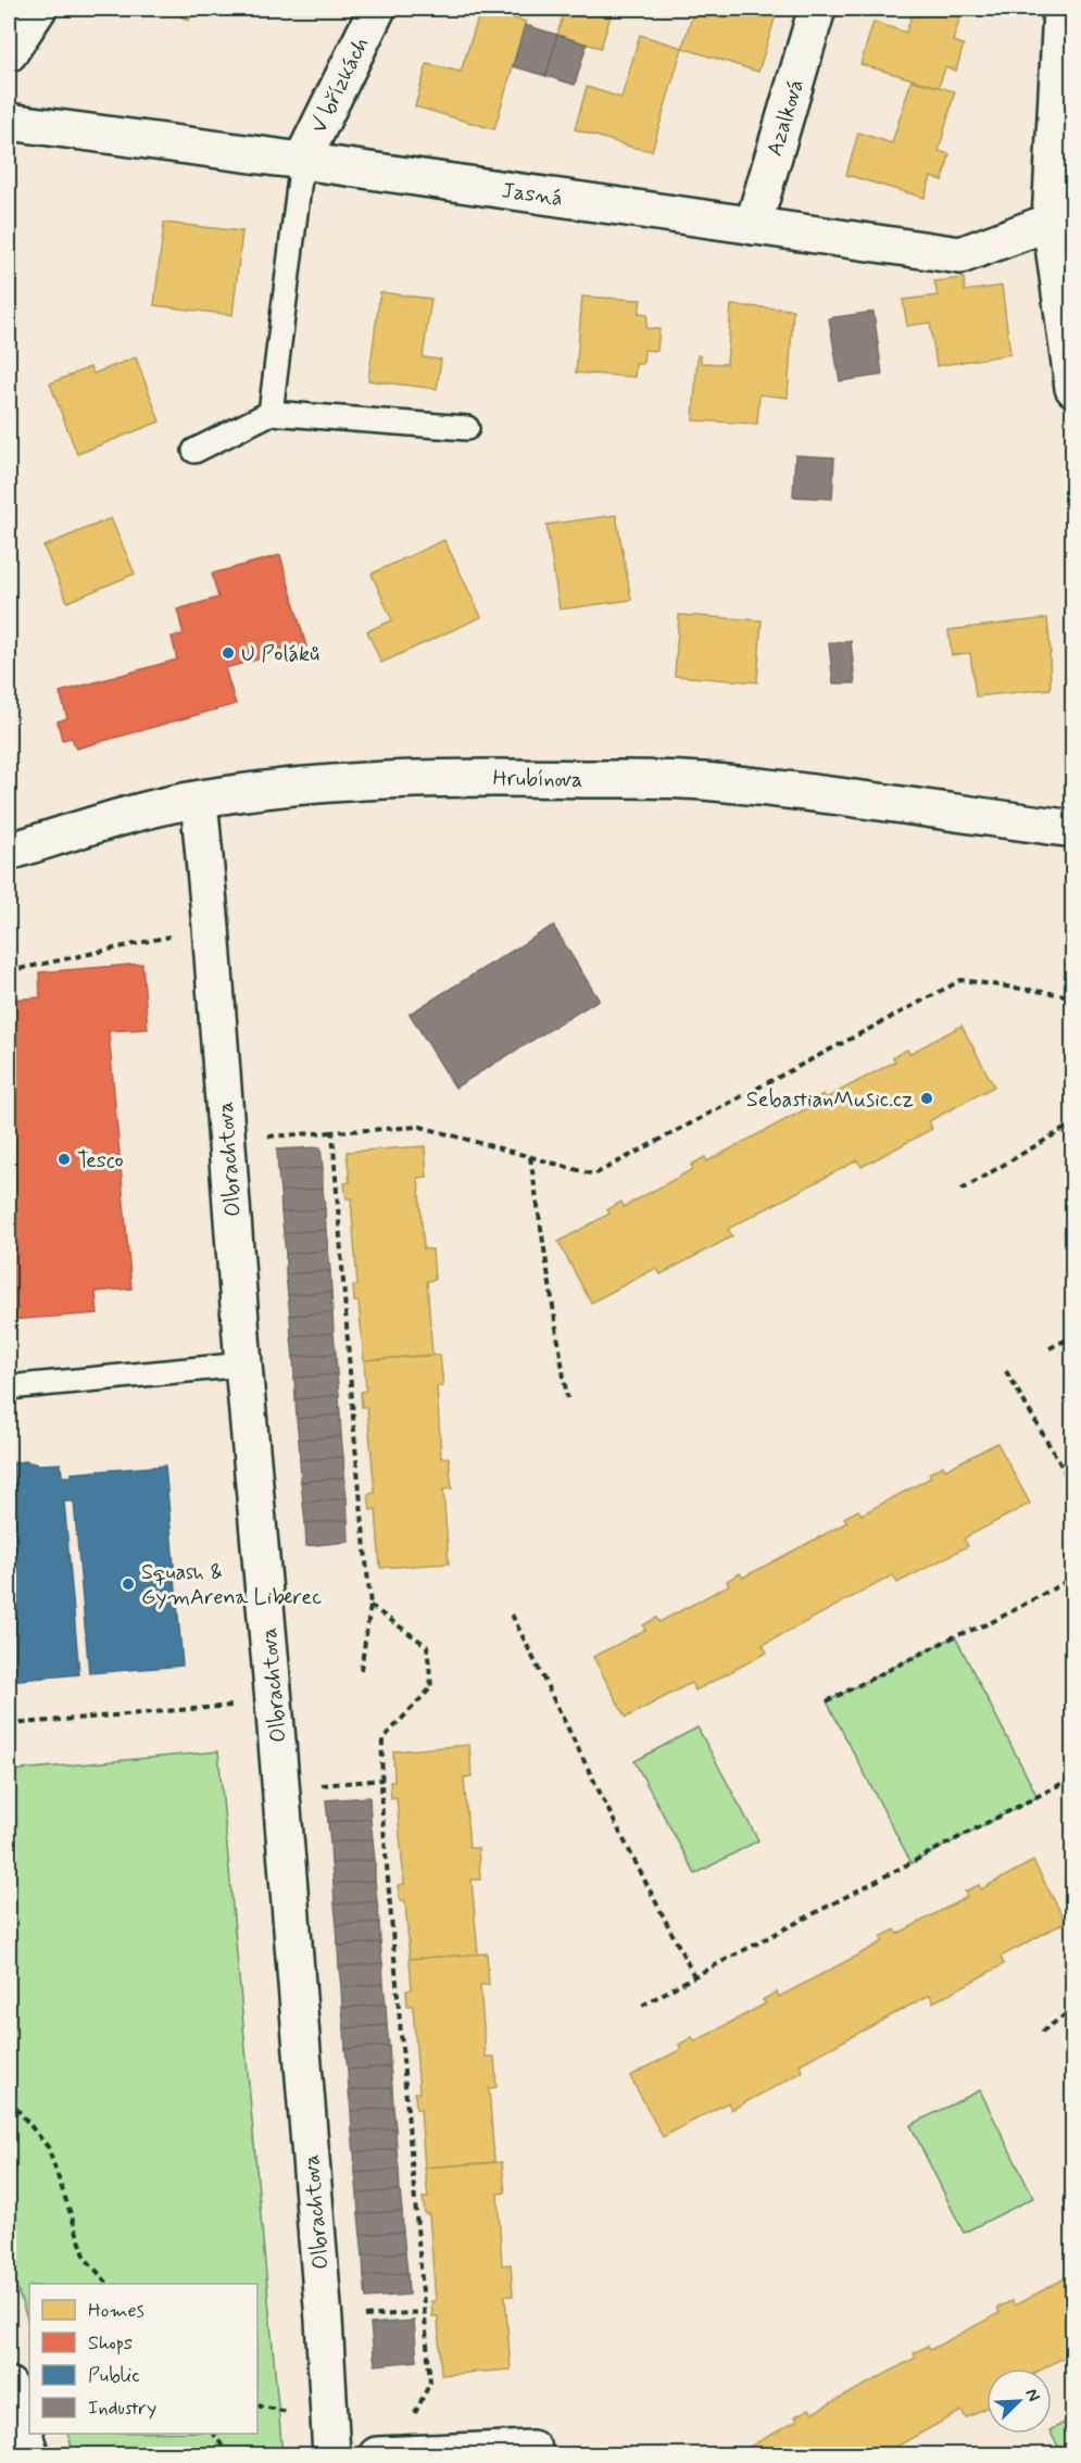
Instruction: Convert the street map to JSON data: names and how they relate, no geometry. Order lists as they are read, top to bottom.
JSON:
{
  "streets": {
    "street": [
      "V břízkách",
      "Azalková",
      "Jasná",
      "Hrubínova",
      "Olbrachtova"
    ]
  },
  "crossings": [
    ["V břízkách", "Jasná"],
    ["Azalková", "Jasná"],
    ["Hrubínova", "Olbrachtova"]
  ],
  "places": [
    "U Poláků",
    "SebastianMusic.cz",
    "Tesco",
    "Squash & GymArena Liberec"
  ],
  "legend": [
    "Homes",
    "Shops",
    "Public",
    "Industry"
  ],
  "north": "top right"
}
